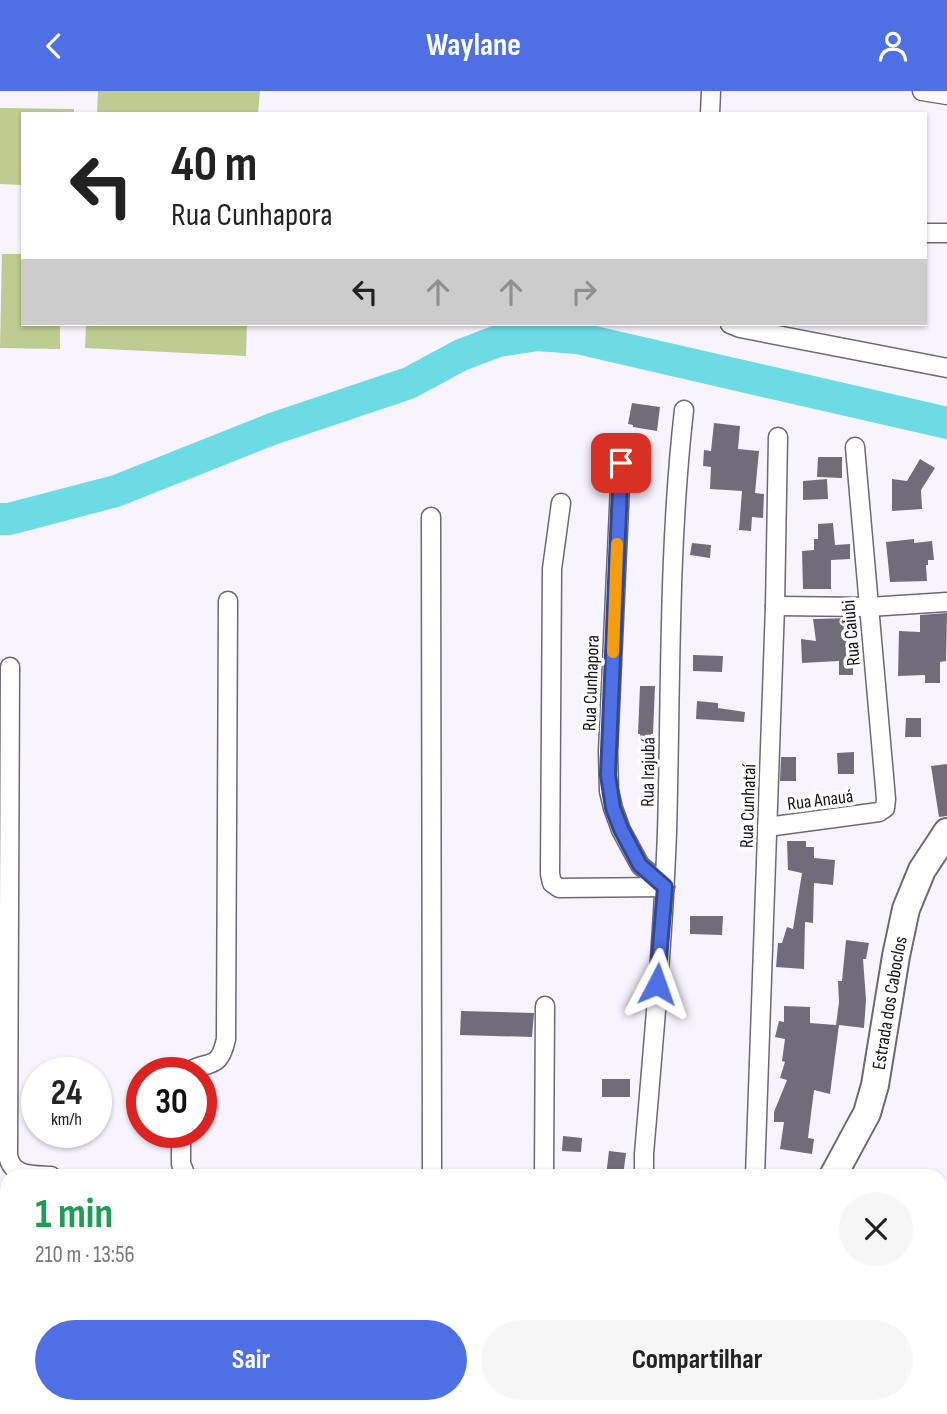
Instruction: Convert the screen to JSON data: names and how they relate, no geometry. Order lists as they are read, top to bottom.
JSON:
{
  "streets": {
    "street": [
      "Rua Caiubi",
      "Rua Cunhapora",
      "Rua Irajubá",
      "Rua Anauá",
      "Rua Cunhataí",
      "Estrada dos Caboclos"
    ]
  },
  "crossings": [
    ["Rua Caiubi", "Rua Anauá"],
    ["Rua Cunhapora", "Rua Irajubá"],
    ["Rua Anauá", "Rua Cunhataí"]
  ],
  "page": {
    "header": "Waylane",
    "turn": ["40 m", "Rua Cunhapora"],
    "speed": "24 km/h",
    "limit": "30",
    "heading": ["1 min", "210 m · 13:56"],
    "buttons": ["Sair", "Compartilhar"]
  }
}
